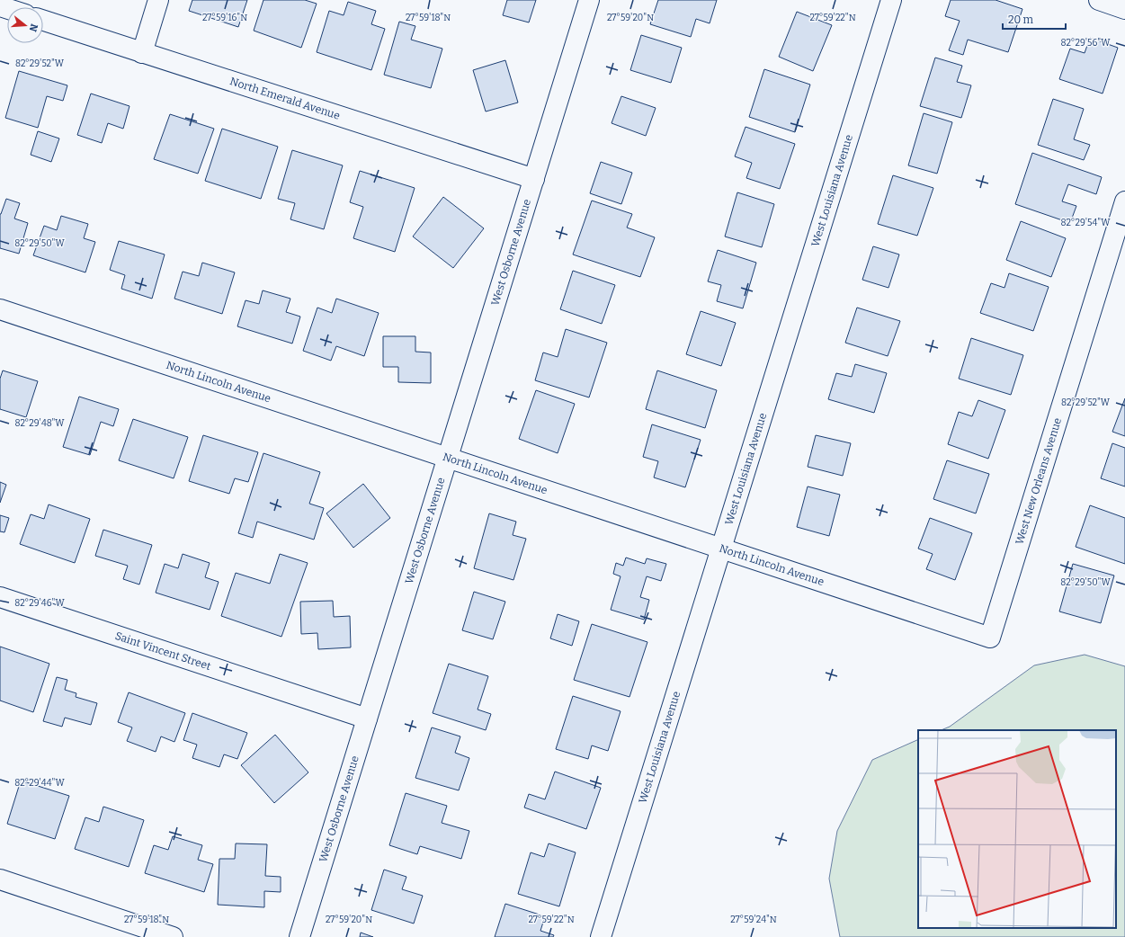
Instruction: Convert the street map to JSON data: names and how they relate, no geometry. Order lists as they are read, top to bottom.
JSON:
{
  "streets": {
    "street": [
      "North Emerald Avenue",
      "West Louisiana Avenue",
      "West Osborne Avenue",
      "North Lincoln Avenue",
      "West New Orleans Avenue",
      "Saint Vincent Street"
    ]
  },
  "crossings": [
    ["North Emerald Avenue", "West Osborne Avenue"],
    ["West Louisiana Avenue", "North Lincoln Avenue"],
    ["West Osborne Avenue", "North Lincoln Avenue"],
    ["West Osborne Avenue", "Saint Vincent Street"],
    ["North Lincoln Avenue", "West New Orleans Avenue"]
  ],
  "scale_bar": "20 m",
  "north": "right",
  "coordinates": [
    "27°59'16\"N",
    "27°59'18\"N",
    "27°59'20\"N",
    "27°59'22\"N",
    "82°29'56\"W",
    "82°29'52\"W",
    "82°29'54\"W",
    "82°29'50\"W",
    "82°29'48\"W",
    "82°29'46\"W",
    "82°29'44\"W",
    "27°59'24\"N"
  ]
}
